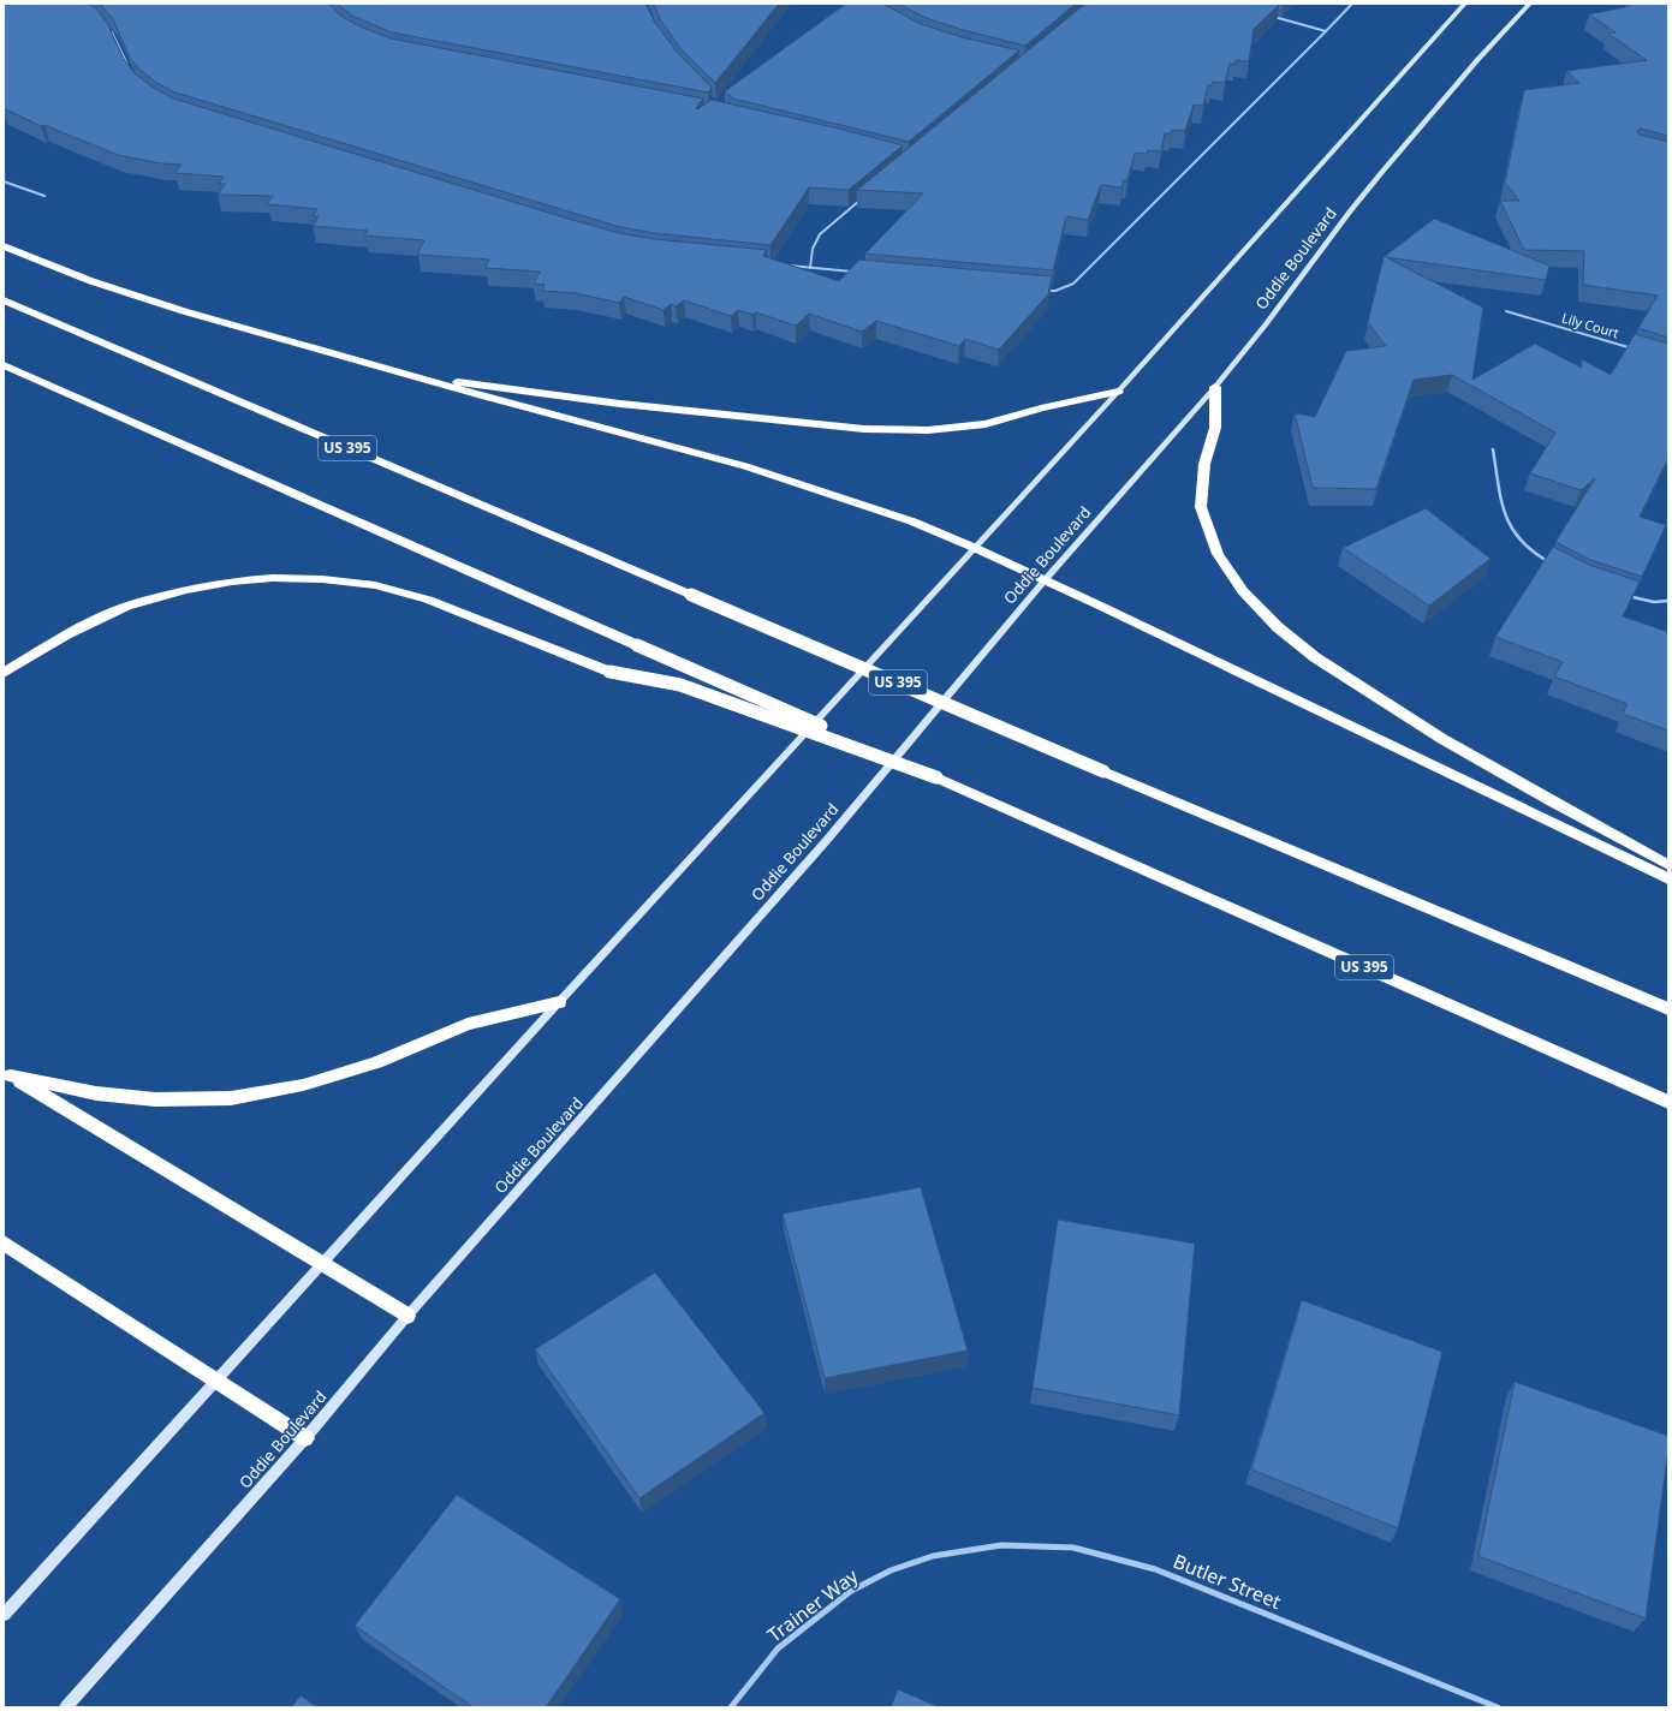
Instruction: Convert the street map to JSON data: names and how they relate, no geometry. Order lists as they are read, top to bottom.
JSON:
{
  "streets": {
    "highway": ["US 395"],
    "main road": ["Oddie Boulevard"],
    "street": ["Butler Street", "Trainer Way"],
    "lane": ["Lily Court"]
  },
  "crossings": [
    ["Butler Street", "Trainer Way"]
  ]
}
